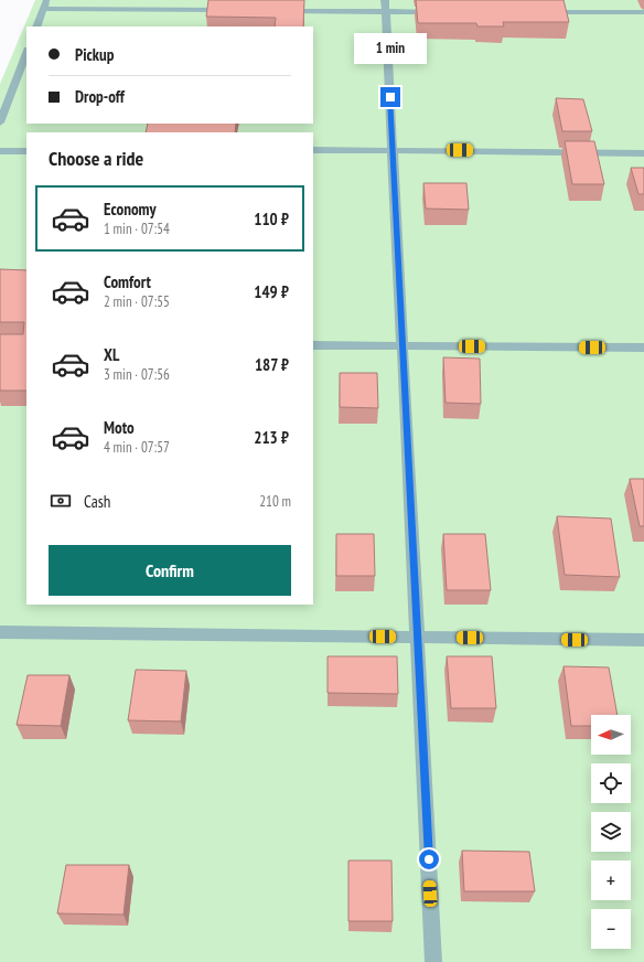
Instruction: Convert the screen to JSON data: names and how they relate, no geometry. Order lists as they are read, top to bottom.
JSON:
{
  "north": "left",
  "page": {
    "banner": ["Pickup", "Drop-off"],
    "bubble": "1 min",
    "heading": "Choose a ride",
    "list": [
      {
        "name": "Economy",
        "note": "1 min · 07:54",
        "value": "110 ₽"
      },
      {
        "name": "Comfort",
        "note": "2 min · 07:55",
        "value": "149 ₽"
      },
      {
        "name": "XL",
        "note": "3 min · 07:56",
        "value": "187 ₽"
      },
      {
        "name": "Moto",
        "note": "4 min · 07:57",
        "value": "213 ₽"
      }
    ],
    "pay": ["Cash", "210 m"],
    "buttons": "Confirm",
    "map_buttons": ["+", "−"]
  }
}
